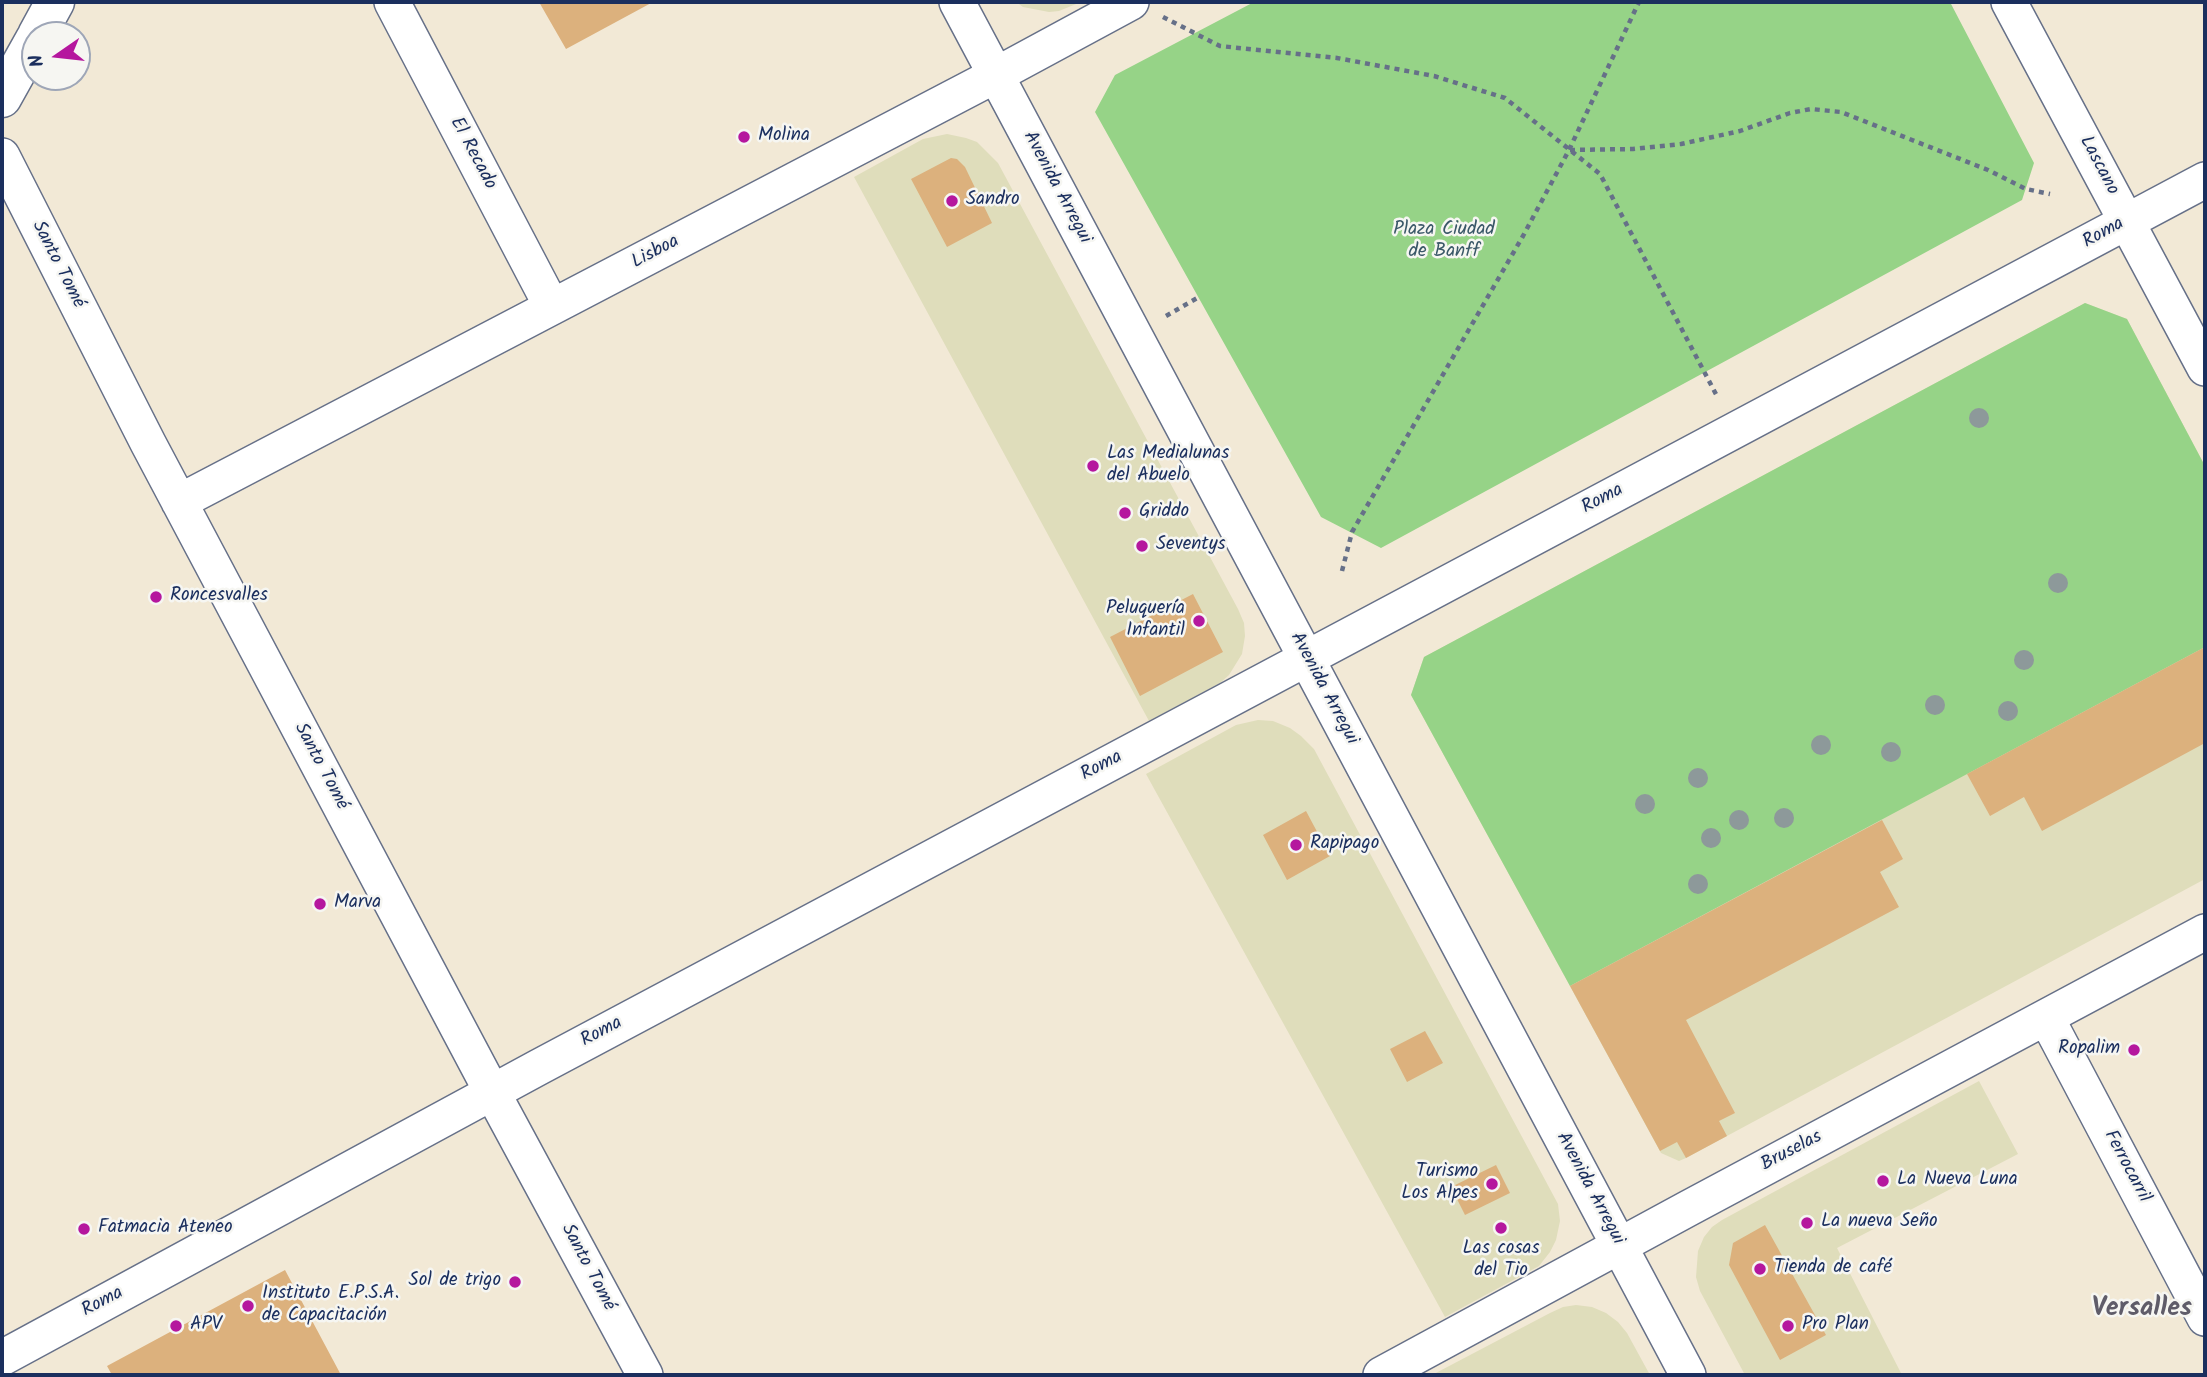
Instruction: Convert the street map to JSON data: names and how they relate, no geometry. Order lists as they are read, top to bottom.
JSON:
{
  "streets": {
    "street": [
      "El Recado",
      "Lascano",
      "Avenida Arregui",
      "Roma",
      "Lisboa",
      "Santo Tomé",
      "Bruselas",
      "Ferrocarril"
    ]
  },
  "crossings": [
    ["El Recado", "Lisboa"],
    ["Lascano", "Roma"],
    ["Avenida Arregui", "Roma"],
    ["Avenida Arregui", "Lisboa"],
    ["Avenida Arregui", "Bruselas"],
    ["Roma", "Santo Tomé"],
    ["Lisboa", "Santo Tomé"],
    ["Bruselas", "Ferrocarril"]
  ],
  "districts": ["Versalles"],
  "parks": ["Plaza Ciudad de Banff"],
  "places": [
    "Molina",
    "Sandro",
    "Las Medialunas del Abuelo",
    "Griddo",
    "Seventys",
    "Roncesvalles",
    "Peluquería Infantil",
    "Rapipago",
    "Marva",
    "Ropalim",
    "La Nueva Luna",
    "Turismo Los Alpes",
    "La nueva Seño",
    "Las cosas del Tio",
    "Fatmacia Ateneo",
    "Tienda de café",
    "Sol de trigo",
    "Instituto E.P.S.A. de Capacitación",
    "APV",
    "Pro Plan"
  ],
  "north": "left"
}
